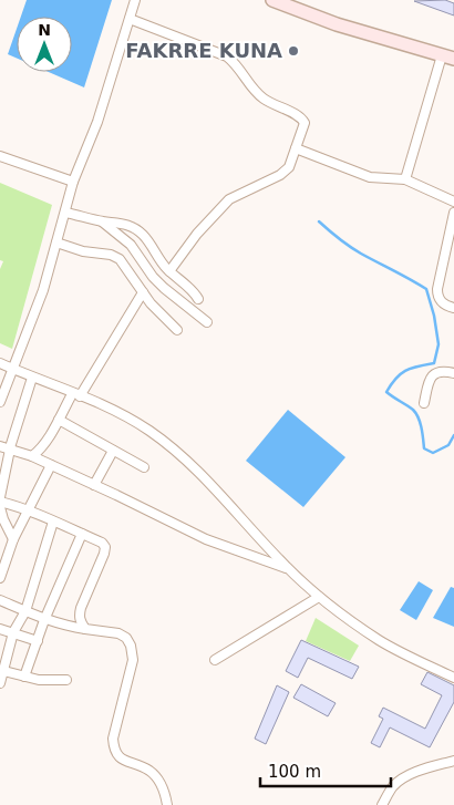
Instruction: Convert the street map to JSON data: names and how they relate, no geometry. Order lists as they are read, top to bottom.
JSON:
{
  "places": ["FAKRRE KUNA"],
  "scale_bar": "100 m",
  "north": "top"
}
